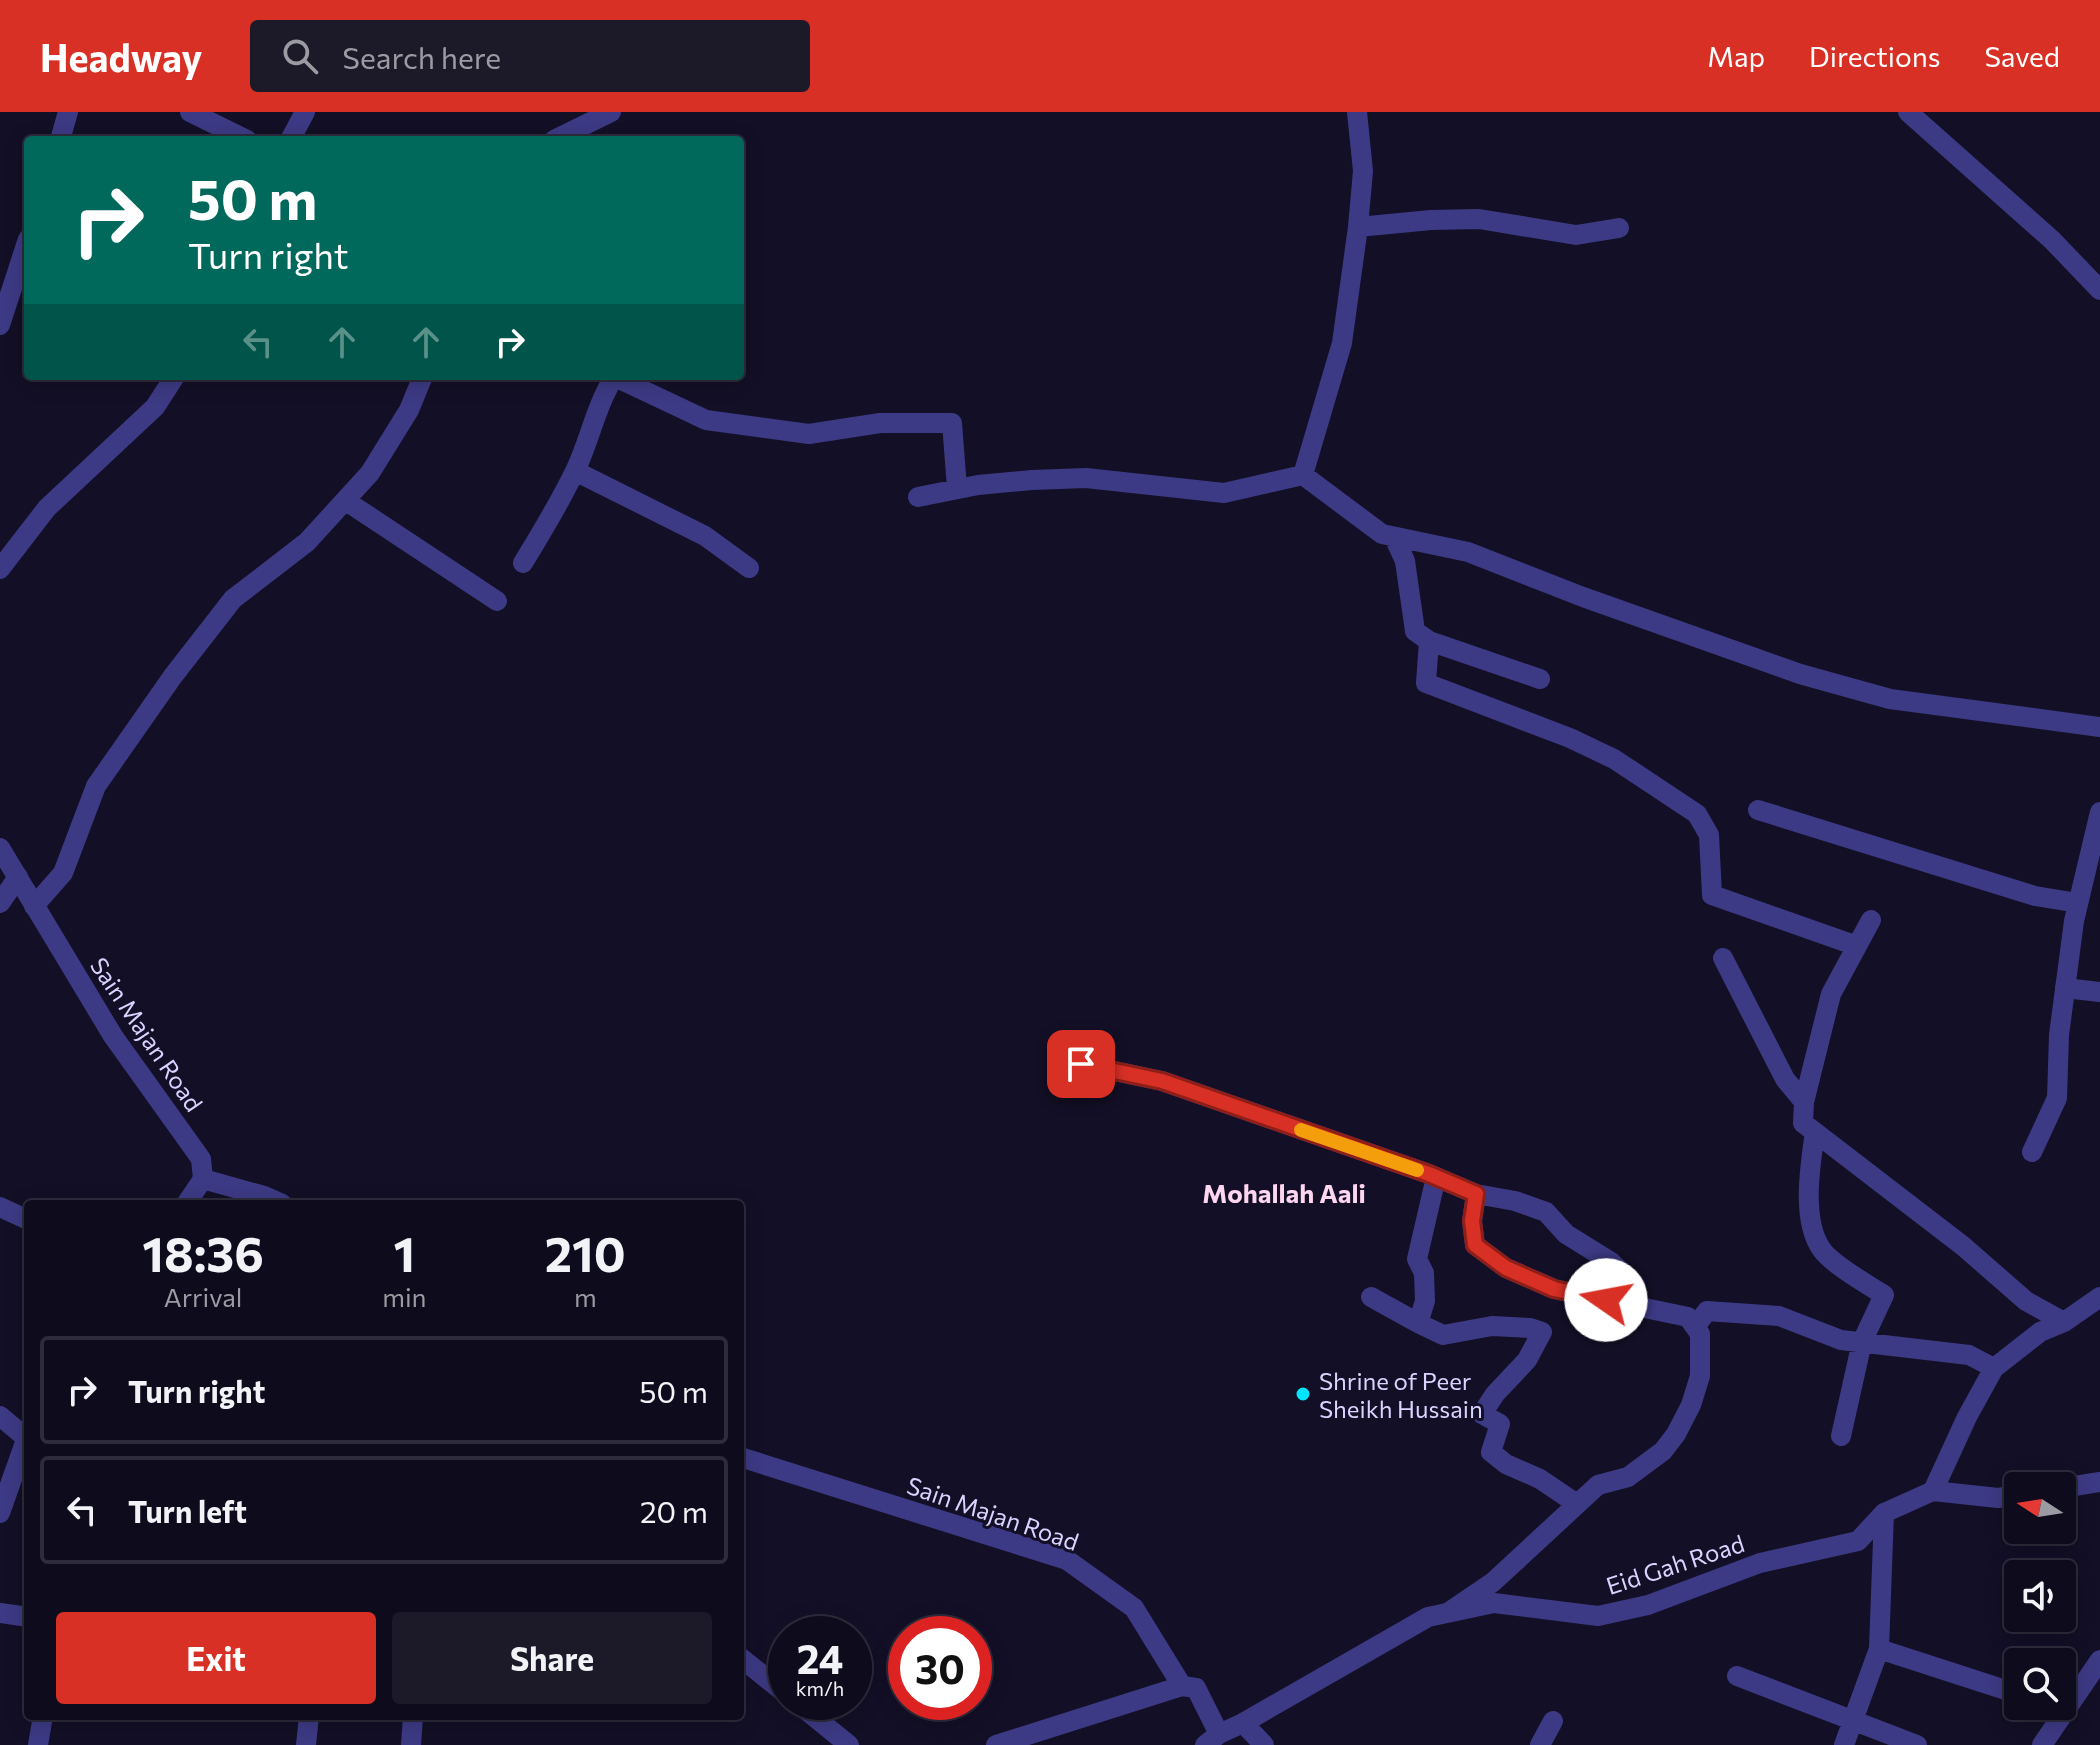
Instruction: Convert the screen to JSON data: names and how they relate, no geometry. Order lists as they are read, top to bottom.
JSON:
{
  "streets": {
    "street": ["Sain Majan Road", "Eid Gah Road"]
  },
  "crossings": [
    ["Sain Majan Road", "Eid Gah Road"]
  ],
  "districts": ["Mohallah Aali"],
  "places": ["Shrine of Peer Sheikh Hussain"],
  "north": "left",
  "page": {
    "header": "Headway",
    "search": "Search here",
    "nav": ["Map", "Directions", "Saved"],
    "turn": ["50 m", "Turn right"],
    "eta": [
      "18:36",
      "Arrival",
      "1",
      "min",
      "210",
      "m"
    ],
    "list": [
      {
        "name": "Turn right",
        "value": "50 m"
      },
      {
        "name": "Turn left",
        "value": "20 m"
      }
    ],
    "buttons": ["Exit", "Share"],
    "speed": "24 km/h",
    "limit": "30"
  }
}
